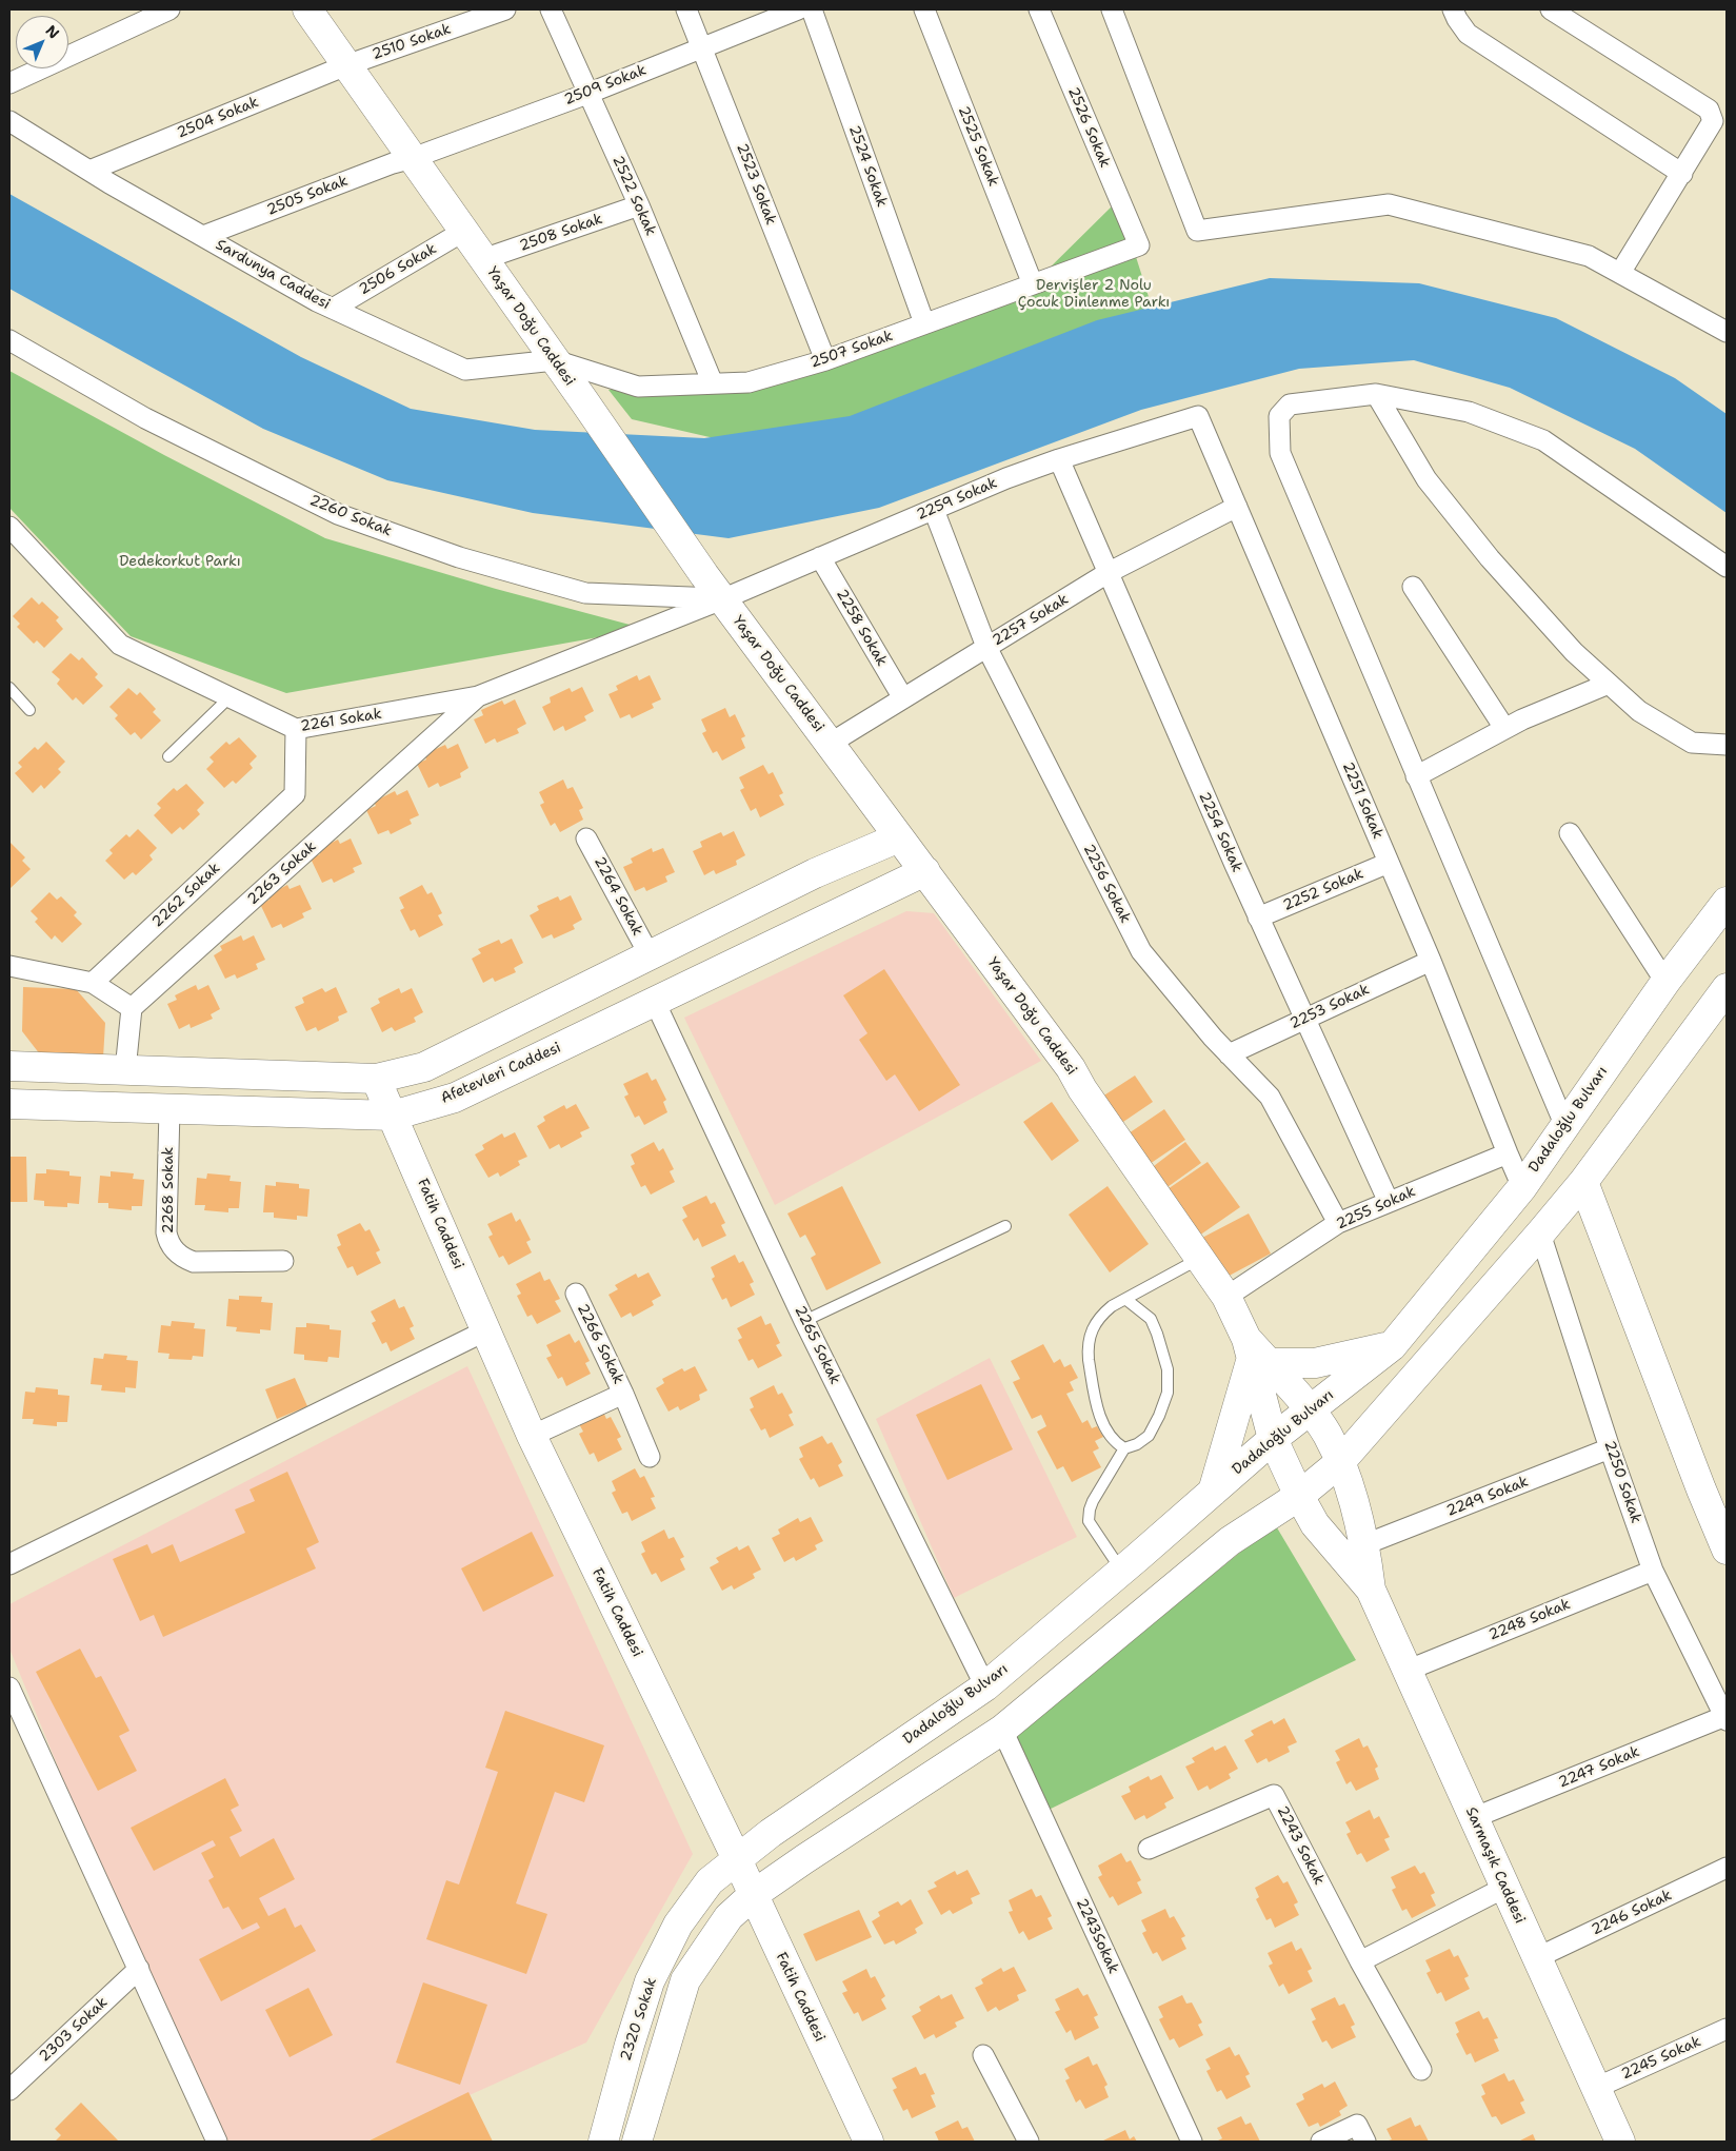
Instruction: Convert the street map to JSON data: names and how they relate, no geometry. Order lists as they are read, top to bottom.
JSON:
{
  "streets": {
    "main road": [
      "Yaşar Doğu Caddesi",
      "Afetevleri Caddesi",
      "Dadaloğlu Bulvarı",
      "Fatih Caddesi",
      "Sarmaşık Caddesi",
      "2320 Sokak"
    ],
    "street": [
      "2510 Sokak",
      "2509 Sokak",
      "2504 Sokak",
      "2526 Sokak",
      "2525 Sokak",
      "2524 Sokak",
      "2523 Sokak",
      "2505 Sokak",
      "2522 Sokak",
      "2508 Sokak",
      "2506 Sokak",
      "Sardunya Caddesi",
      "2507 Sokak",
      "2259 Sokak",
      "2260 Sokak",
      "2257 Sokak",
      "2258 Sokak",
      "2261 Sokak",
      "2251 Sokak",
      "2254 Sokak",
      "2263 Sokak",
      "2256 Sokak",
      "2252 Sokak",
      "2262 Sokak",
      "2264 Sokak",
      "2253 Sokak",
      "2268 Sokak",
      "2255 Sokak",
      "2266 Sokak",
      "2265 Sokak",
      "2250 Sokak",
      "2249 Sokak",
      "2248 Sokak",
      "2247 Sokak",
      "2243 Sokak",
      "2246 Sokak",
      "2243Sokak",
      "2303 Sokak",
      "2245 Sokak"
    ]
  },
  "crossings": [
    ["2510 Sokak", "2504 Sokak"],
    ["2510 Sokak", "Yaşar Doğu Caddesi"],
    ["2509 Sokak", "2523 Sokak"],
    ["2509 Sokak", "2505 Sokak"],
    ["2509 Sokak", "2522 Sokak"],
    ["2509 Sokak", "Yaşar Doğu Caddesi"],
    ["2504 Sokak", "Sardunya Caddesi"],
    ["2504 Sokak", "Yaşar Doğu Caddesi"],
    ["2526 Sokak", "2507 Sokak"],
    ["2525 Sokak", "2507 Sokak"],
    ["2524 Sokak", "2507 Sokak"],
    ["2523 Sokak", "2507 Sokak"],
    ["2505 Sokak", "Sardunya Caddesi"],
    ["2505 Sokak", "Yaşar Doğu Caddesi"],
    ["2522 Sokak", "2508 Sokak"],
    ["2522 Sokak", "2507 Sokak"],
    ["2508 Sokak", "Yaşar Doğu Caddesi"],
    ["2506 Sokak", "Sardunya Caddesi"],
    ["2506 Sokak", "Yaşar Doğu Caddesi"],
    ["Sardunya Caddesi", "Yaşar Doğu Caddesi"],
    ["Sardunya Caddesi", "2507 Sokak"],
    ["Yaşar Doğu Caddesi", "2507 Sokak"],
    ["Yaşar Doğu Caddesi", "2259 Sokak"],
    ["Yaşar Doğu Caddesi", "2260 Sokak"],
    ["Yaşar Doğu Caddesi", "2257 Sokak"],
    ["Yaşar Doğu Caddesi", "2261 Sokak"],
    ["Yaşar Doğu Caddesi", "Afetevleri Caddesi"],
    ["Yaşar Doğu Caddesi", "2255 Sokak"],
    ["2259 Sokak", "2260 Sokak"],
    ["2259 Sokak", "2258 Sokak"],
    ["2259 Sokak", "2261 Sokak"],
    ["2259 Sokak", "2251 Sokak"],
    ["2259 Sokak", "2254 Sokak"],
    ["2259 Sokak", "2256 Sokak"],
    ["2260 Sokak", "2261 Sokak"],
    ["2257 Sokak", "2258 Sokak"],
    ["2257 Sokak", "2251 Sokak"],
    ["2257 Sokak", "2254 Sokak"],
    ["2257 Sokak", "2256 Sokak"],
    ["2261 Sokak", "2263 Sokak"],
    ["2261 Sokak", "2262 Sokak"],
    ["2251 Sokak", "2252 Sokak"],
    ["2251 Sokak", "2253 Sokak"],
    ["2251 Sokak", "Dadaloğlu Bulvarı"],
    ["2251 Sokak", "2255 Sokak"],
    ["2254 Sokak", "2252 Sokak"],
    ["2254 Sokak", "2253 Sokak"],
    ["2254 Sokak", "2255 Sokak"],
    ["2256 Sokak", "2253 Sokak"],
    ["2256 Sokak", "2255 Sokak"],
    ["Afetevleri Caddesi", "2268 Sokak"],
    ["Afetevleri Caddesi", "Fatih Caddesi"],
    ["Afetevleri Caddesi", "2265 Sokak"],
    ["Dadaloğlu Bulvarı", "Fatih Caddesi"],
    ["Dadaloğlu Bulvarı", "2265 Sokak"],
    ["Dadaloğlu Bulvarı", "2320 Sokak"],
    ["Fatih Caddesi", "2266 Sokak"],
    ["Fatih Caddesi", "2320 Sokak"],
    ["2250 Sokak", "2249 Sokak"],
    ["2250 Sokak", "2248 Sokak"],
    ["2250 Sokak", "2247 Sokak"],
    ["2248 Sokak", "Sarmaşık Caddesi"],
    ["2247 Sokak", "Sarmaşık Caddesi"],
    ["Sarmaşık Caddesi", "2246 Sokak"],
    ["Sarmaşık Caddesi", "2245 Sokak"]
  ],
  "parks": ["Dervişler 2 Nolu Çocuk Dinlenme Parkı", "Dedekorkut Parkı"],
  "north": "top right"
}
